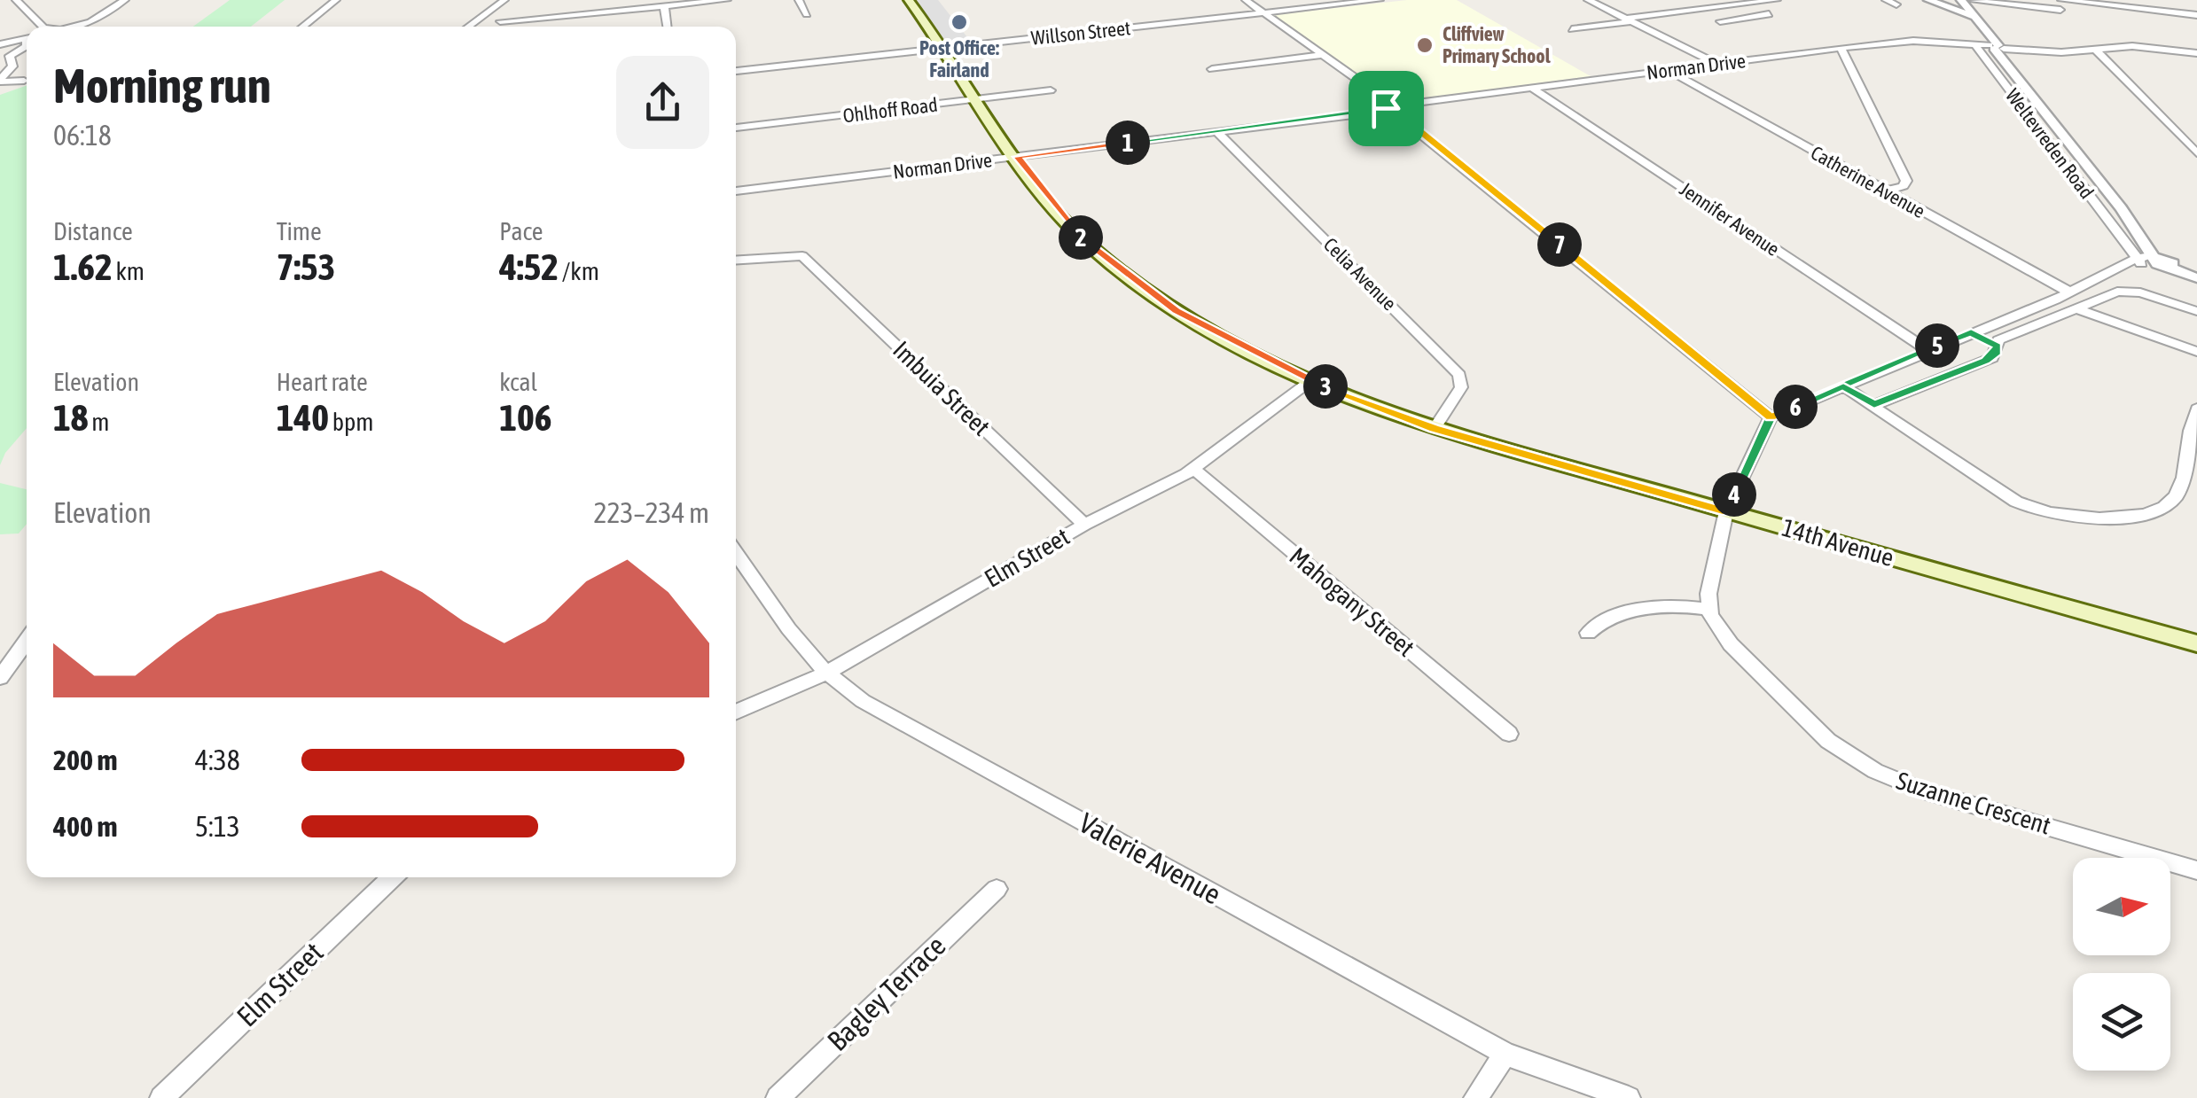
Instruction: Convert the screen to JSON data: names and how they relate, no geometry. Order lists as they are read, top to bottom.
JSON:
{
  "streets": {
    "main road": ["14th Avenue"],
    "street": [
      "Willson Street",
      "Norman Drive",
      "Ohlhoff Road",
      "Weltevreden Road",
      "Catherine Avenue",
      "Jennifer Avenue",
      "Celia Avenue",
      "Imbuia Street",
      "Elm Street",
      "Mahogany Street",
      "Suzanne Crescent",
      "Valerie Avenue",
      "Bagley Terrace"
    ]
  },
  "crossings": [
    ["Willson Street", "14th Avenue"],
    ["Norman Drive", "Weltevreden Road"],
    ["Norman Drive", "Catherine Avenue"],
    ["Norman Drive", "Jennifer Avenue"],
    ["Norman Drive", "Celia Avenue"],
    ["Norman Drive", "14th Avenue"],
    ["Ohlhoff Road", "14th Avenue"],
    ["Celia Avenue", "14th Avenue"],
    ["Imbuia Street", "Elm Street"],
    ["14th Avenue", "Elm Street"],
    ["Elm Street", "Mahogany Street"],
    ["Elm Street", "Valerie Avenue"]
  ],
  "places": ["Post Office: Fairland", "Cliffview Primary School"],
  "north": "right",
  "page": {
    "heading": ["Morning run", "06:18"],
    "pins": [
      "1",
      "2",
      "7",
      "5",
      "3",
      "6",
      "4"
    ],
    "stats": [
      ["Distance", "1.62 km"],
      ["Time", "7:53"],
      ["Pace", "4:52 /km"],
      ["Elevation", "18 m"],
      ["Heart rate", "140 bpm"],
      ["kcal", "106"]
    ],
    "chart": ["Elevation", "223–234 m"],
    "list": [
      {
        "name": "200 m",
        "note": "4:38"
      },
      {
        "name": "400 m",
        "note": "5:13"
      }
    ]
  }
}
